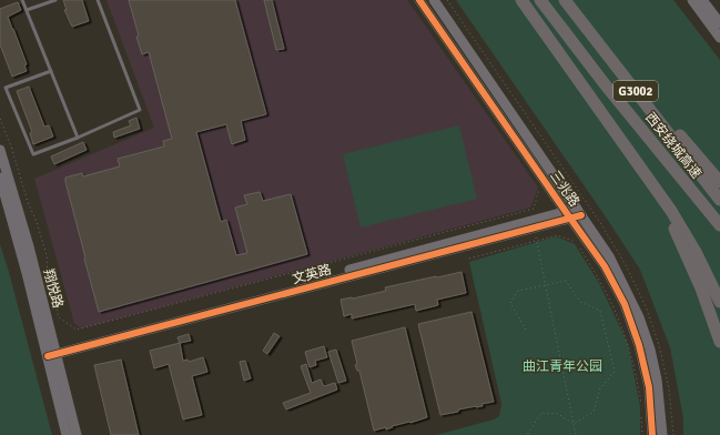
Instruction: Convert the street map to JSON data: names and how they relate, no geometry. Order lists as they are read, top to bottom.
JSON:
{
  "streets": {
    "highway": ["G3002", "西安绕城高速"],
    "street": ["三兆路", "文英路", "翔悦路"]
  },
  "crossings": [
    ["三兆路", "文英路"],
    ["文英路", "翔悦路"]
  ],
  "parks": ["曲江青年公园"]
}
